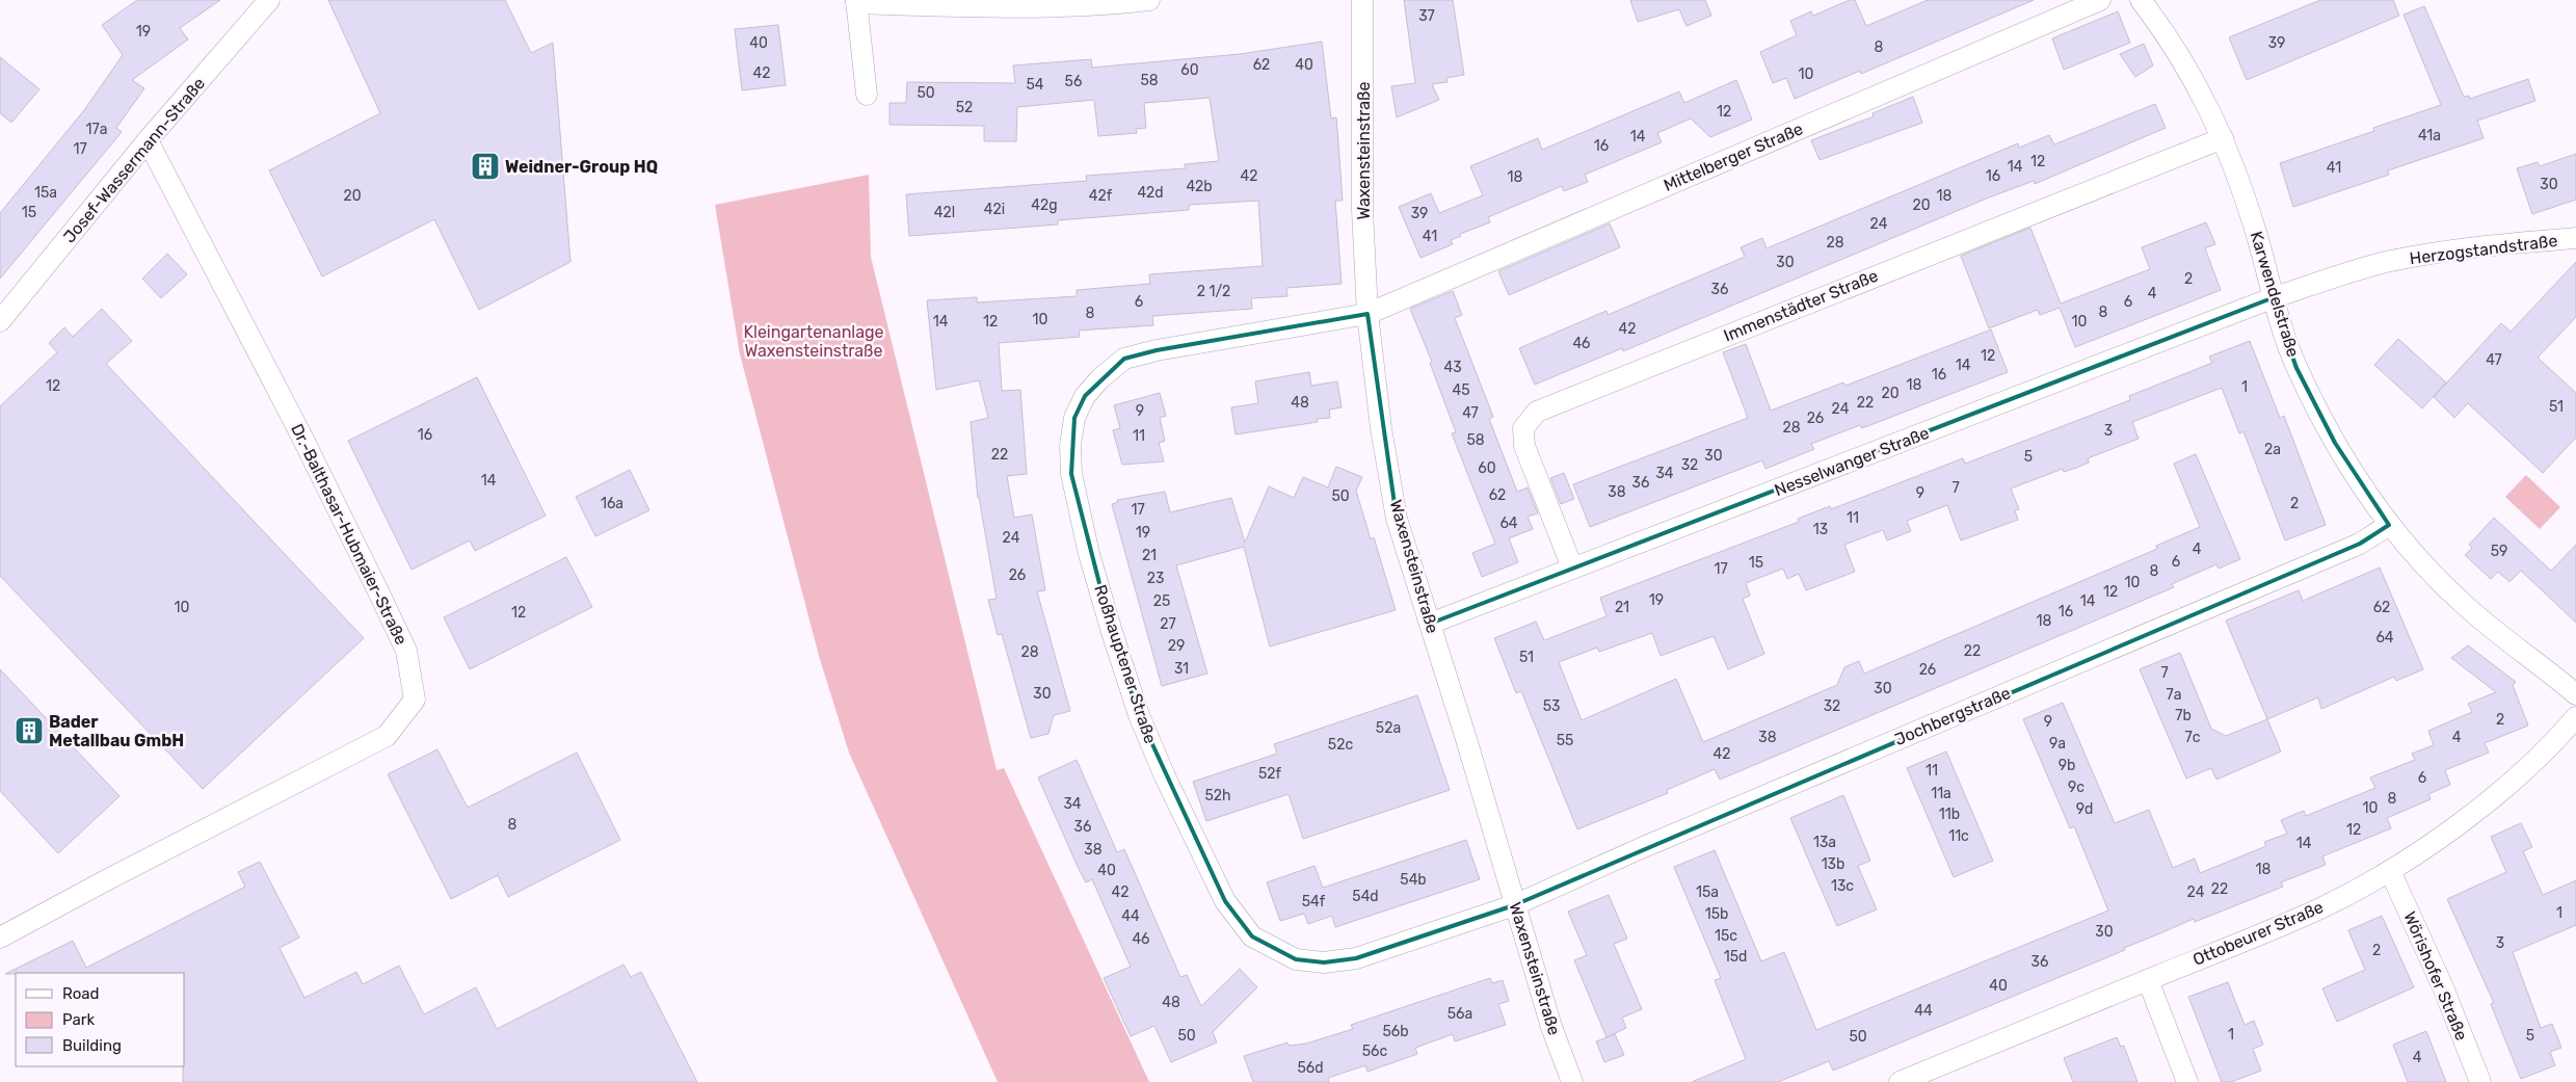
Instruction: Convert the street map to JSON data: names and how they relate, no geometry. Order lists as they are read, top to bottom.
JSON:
{
  "streets": {
    "street": [
      "Waxensteinstraße",
      "Mittelberger Straße",
      "Josef-Wassermann-Straße",
      "Herzogstandstraße",
      "Karwendelstraße",
      "Immenstädter Straße",
      "Nesselwanger Straße",
      "Dr.-Balthasar-Hubmaier-Straße",
      "Roßhauptener Straße",
      "Jochbergstraße",
      "Ottobeurer Straße",
      "Wörishofer Straße"
    ]
  },
  "crossings": [
    ["Waxensteinstraße", "Mittelberger Straße"],
    ["Waxensteinstraße", "Nesselwanger Straße"],
    ["Waxensteinstraße", "Roßhauptener Straße"],
    ["Waxensteinstraße", "Jochbergstraße"],
    ["Mittelberger Straße", "Roßhauptener Straße"],
    ["Josef-Wassermann-Straße", "Dr.-Balthasar-Hubmaier-Straße"],
    ["Herzogstandstraße", "Karwendelstraße"],
    ["Herzogstandstraße", "Nesselwanger Straße"],
    ["Karwendelstraße", "Immenstädter Straße"],
    ["Karwendelstraße", "Nesselwanger Straße"],
    ["Karwendelstraße", "Jochbergstraße"],
    ["Immenstädter Straße", "Nesselwanger Straße"],
    ["Roßhauptener Straße", "Jochbergstraße"],
    ["Ottobeurer Straße", "Wörishofer Straße"]
  ],
  "parks": ["Kleingartenanlage Waxensteinstraße"],
  "places": {
    "building": ["Weidner-Group HQ", "Bader Metallbau GmbH"]
  },
  "house_numbers": [
    "37",
    "19",
    "40",
    "39",
    "8",
    "62",
    "40",
    "60",
    "42",
    "10",
    "58",
    "56",
    "54",
    "50",
    "52",
    "12",
    "17a",
    "41a",
    "14",
    "16",
    "17",
    "12",
    "14",
    "41",
    "42",
    "16",
    "18",
    "30",
    "42b",
    "15a",
    "42d",
    "20",
    "42f",
    "18",
    "42g",
    "20",
    "42i",
    "15",
    "42l",
    "39",
    "24",
    "41",
    "28",
    "30",
    "2",
    "36",
    "2 1/2",
    "4",
    "6",
    "6",
    "8",
    "8",
    "10",
    "14",
    "12",
    "10",
    "42",
    "46",
    "12",
    "47",
    "14",
    "43",
    "16",
    "18",
    "12",
    "1",
    "45",
    "20",
    "48",
    "22",
    "51",
    "24",
    "9",
    "47",
    "26",
    "28",
    "3",
    "16",
    "11",
    "58",
    "2a",
    "22",
    "30",
    "5",
    "32",
    "60",
    "34",
    "14",
    "36",
    "7",
    "38",
    "9",
    "62",
    "50",
    "16a",
    "2",
    "17",
    "11",
    "64",
    "13",
    "19",
    "24",
    "4",
    "59",
    "21",
    "6",
    "15",
    "17",
    "8",
    "26",
    "23",
    "10",
    "12",
    "19",
    "25",
    "14",
    "10",
    "21",
    "62",
    "16",
    "12",
    "18",
    "27",
    "64",
    "29",
    "22",
    "28",
    "51",
    "31",
    "26",
    "7",
    "30",
    "30",
    "7a",
    "53",
    "32",
    "7b",
    "2",
    "9",
    "52a",
    "38",
    "7c",
    "4",
    "55",
    "9a",
    "52c",
    "42",
    "9b",
    "11",
    "52f",
    "6",
    "9c",
    "11a",
    "52h",
    "8",
    "34",
    "10",
    "9d",
    "11b",
    "8",
    "36",
    "12",
    "11c",
    "13a",
    "14",
    "38",
    "13b",
    "18",
    "40",
    "54b",
    "13c",
    "22",
    "42",
    "15a",
    "24",
    "54d",
    "54f",
    "1",
    "15b",
    "44",
    "30",
    "15c",
    "46",
    "3",
    "2",
    "15d",
    "36",
    "40",
    "48",
    "44",
    "56a",
    "56b",
    "1",
    "50",
    "5",
    "50",
    "56c",
    "4",
    "56d"
  ],
  "legend": ["Road", "Park", "Building"]
}
